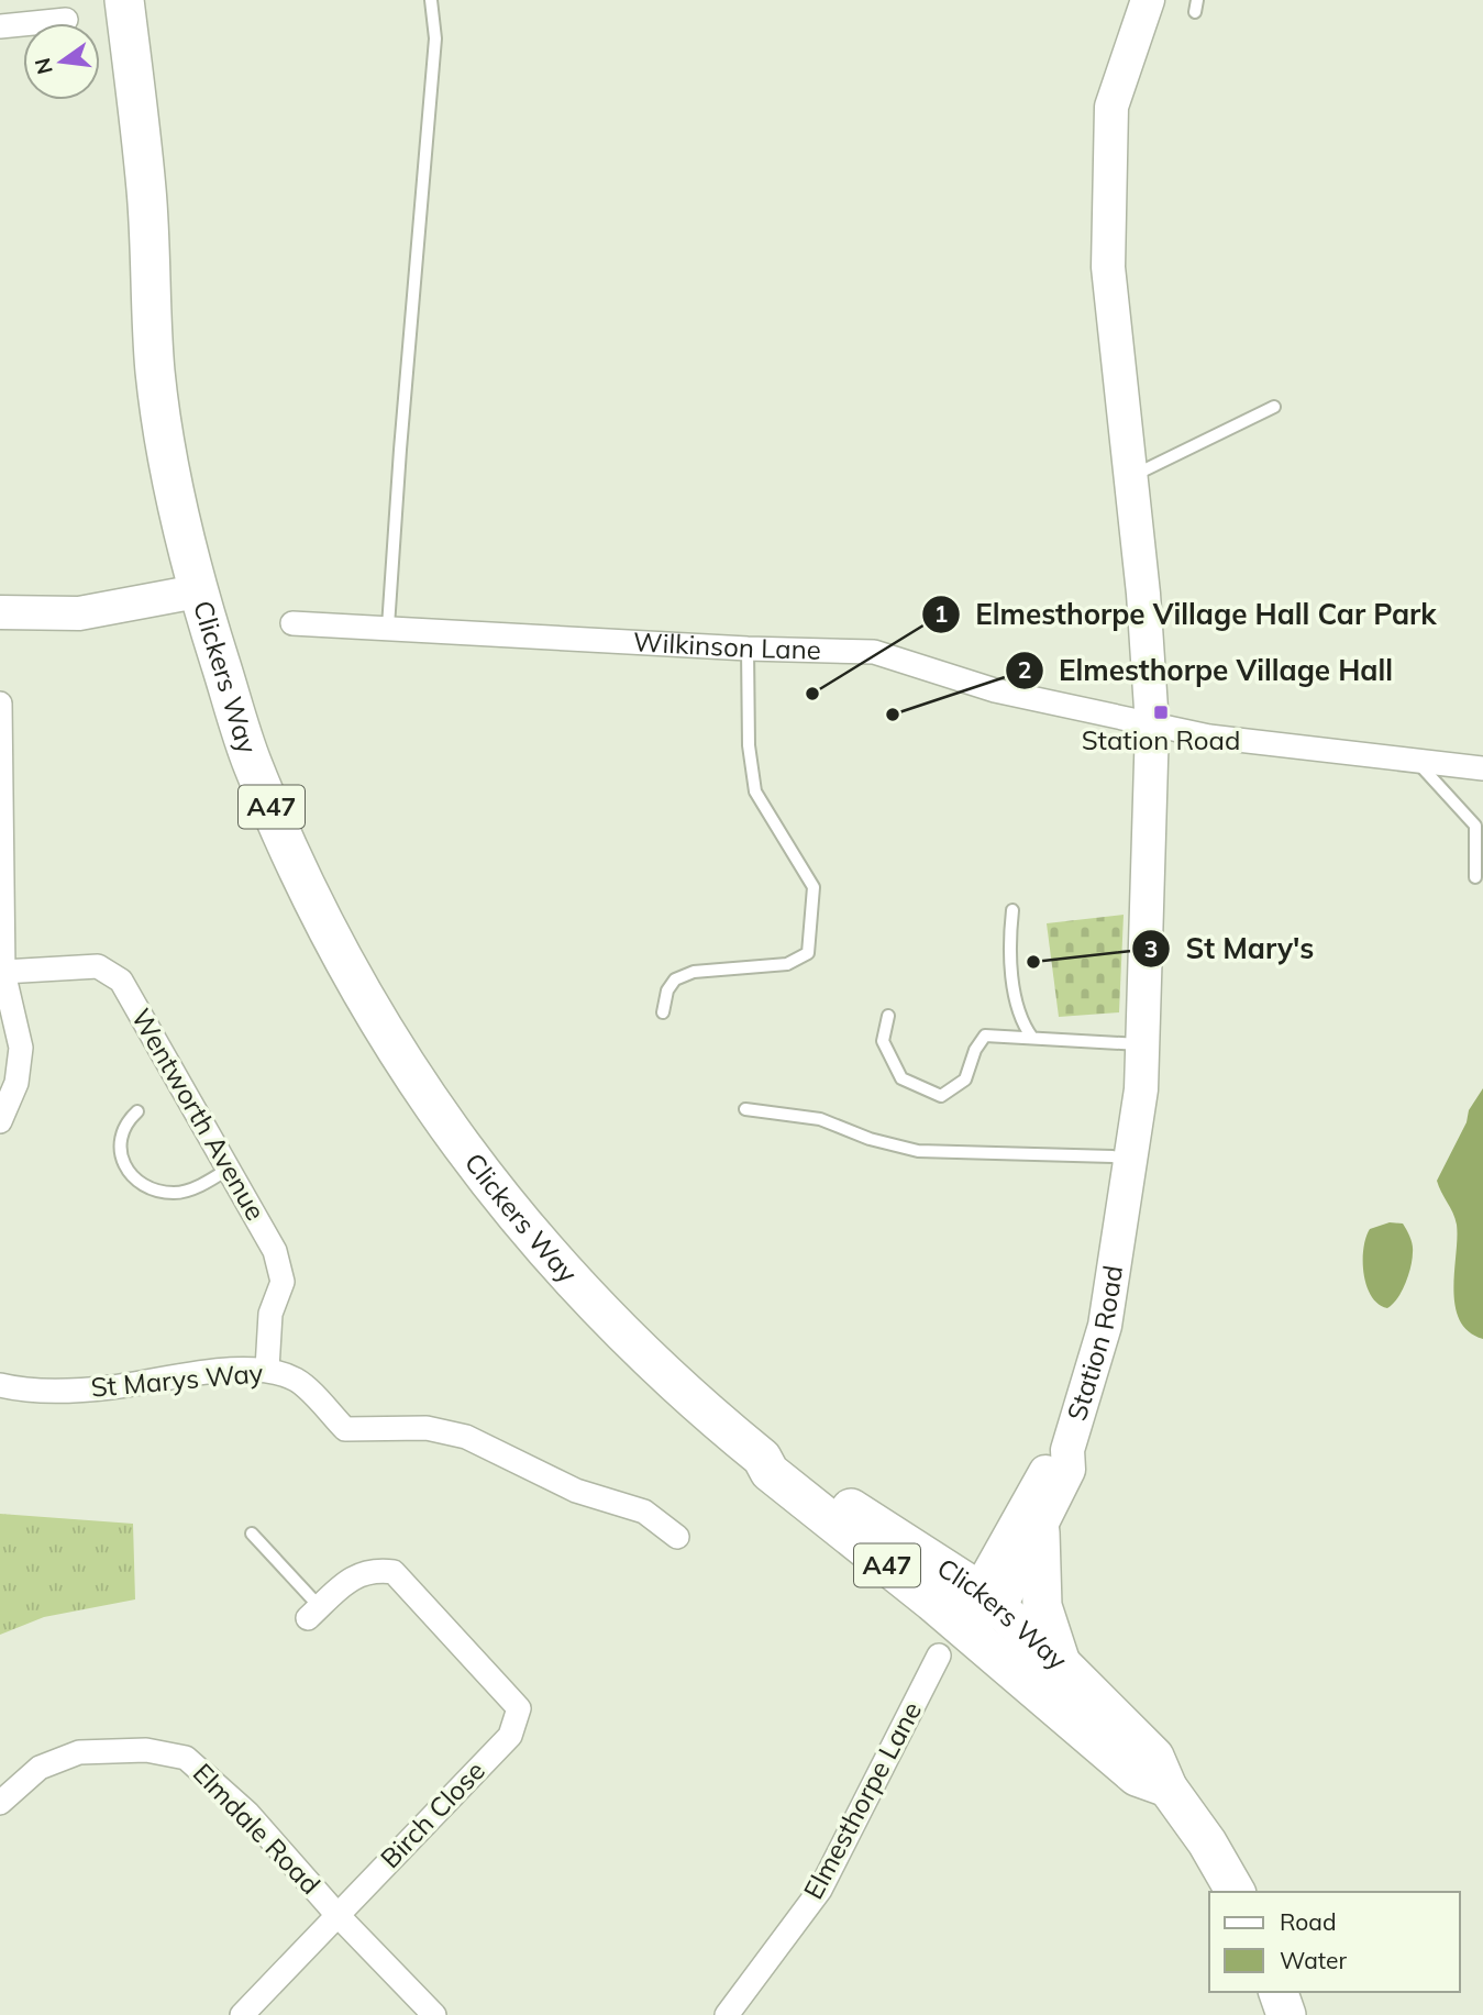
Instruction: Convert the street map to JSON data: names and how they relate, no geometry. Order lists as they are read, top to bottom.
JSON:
{
  "streets": {
    "main road": ["Clickers Way", "A47", "Station Road"],
    "street": [
      "Wilkinson Lane",
      "Wentworth Avenue",
      "St Marys Way",
      "Elmesthorpe Lane",
      "Birch Close",
      "Elmdale Road"
    ]
  },
  "crossings": [
    ["Wilkinson Lane", "Station Road"],
    ["Clickers Way", "Station Road"],
    ["Wentworth Avenue", "St Marys Way"],
    ["Birch Close", "Elmdale Road"]
  ],
  "places": {
    "other": ["Elmesthorpe Village Hall Car Park", "Elmesthorpe Village Hall", "St Mary's"],
    "transit": ["Station Road"]
  },
  "legend": ["Road", "Water"],
  "north": "left"
}
